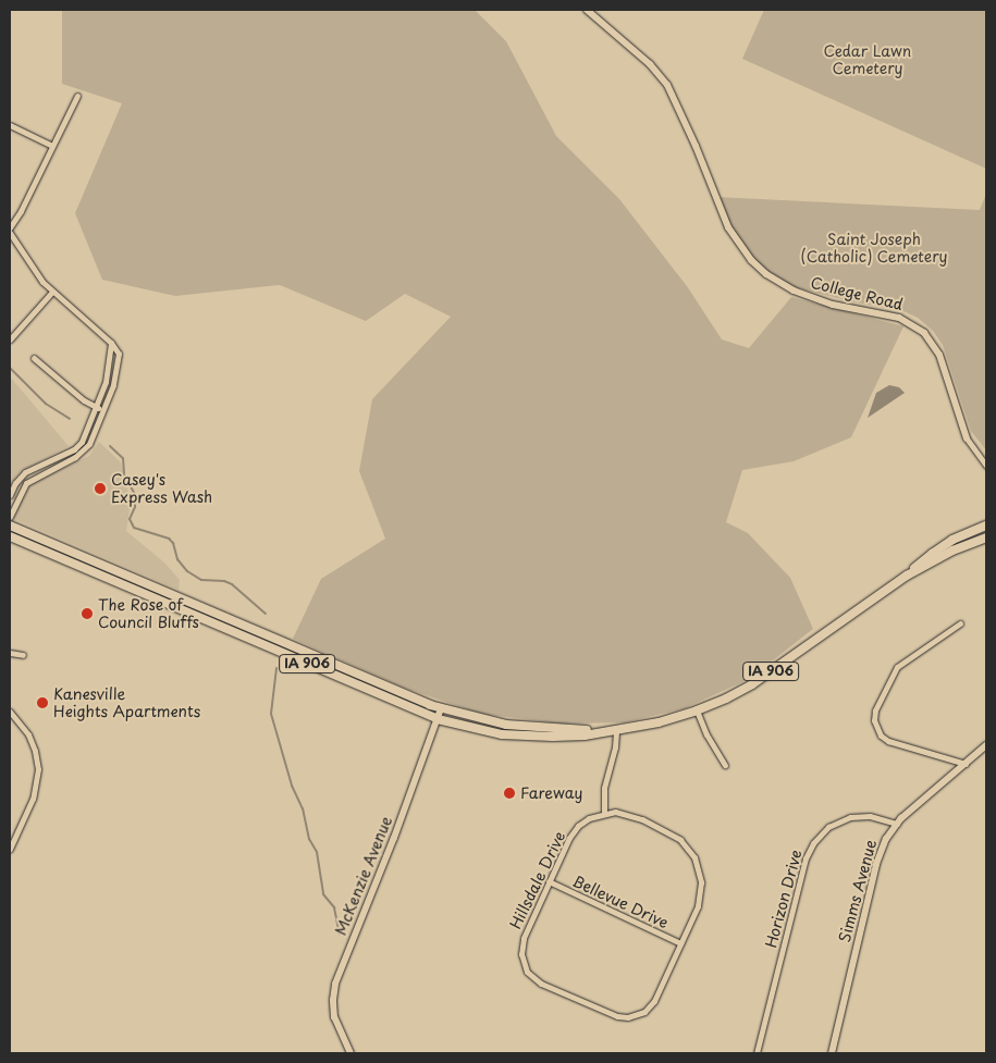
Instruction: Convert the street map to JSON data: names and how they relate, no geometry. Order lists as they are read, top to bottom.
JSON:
{
  "streets": {
    "main road": ["IA 906"],
    "street": [
      "College Road",
      "McKenzie Avenue",
      "Hillsdale Drive",
      "Simms Avenue",
      "Horizon Drive",
      "Bellevue Drive"
    ]
  },
  "crossings": [
    ["IA 906", "McKenzie Avenue"],
    ["Hillsdale Drive", "Bellevue Drive"],
    ["Simms Avenue", "Horizon Drive"]
  ],
  "parks": ["Cedar Lawn Cemetery", "Saint Joseph (Catholic) Cemetery"],
  "places": [
    "Casey's Express Wash",
    "The Rose of Council Bluffs",
    "Kanesville Heights Apartments",
    "Fareway"
  ]
}
